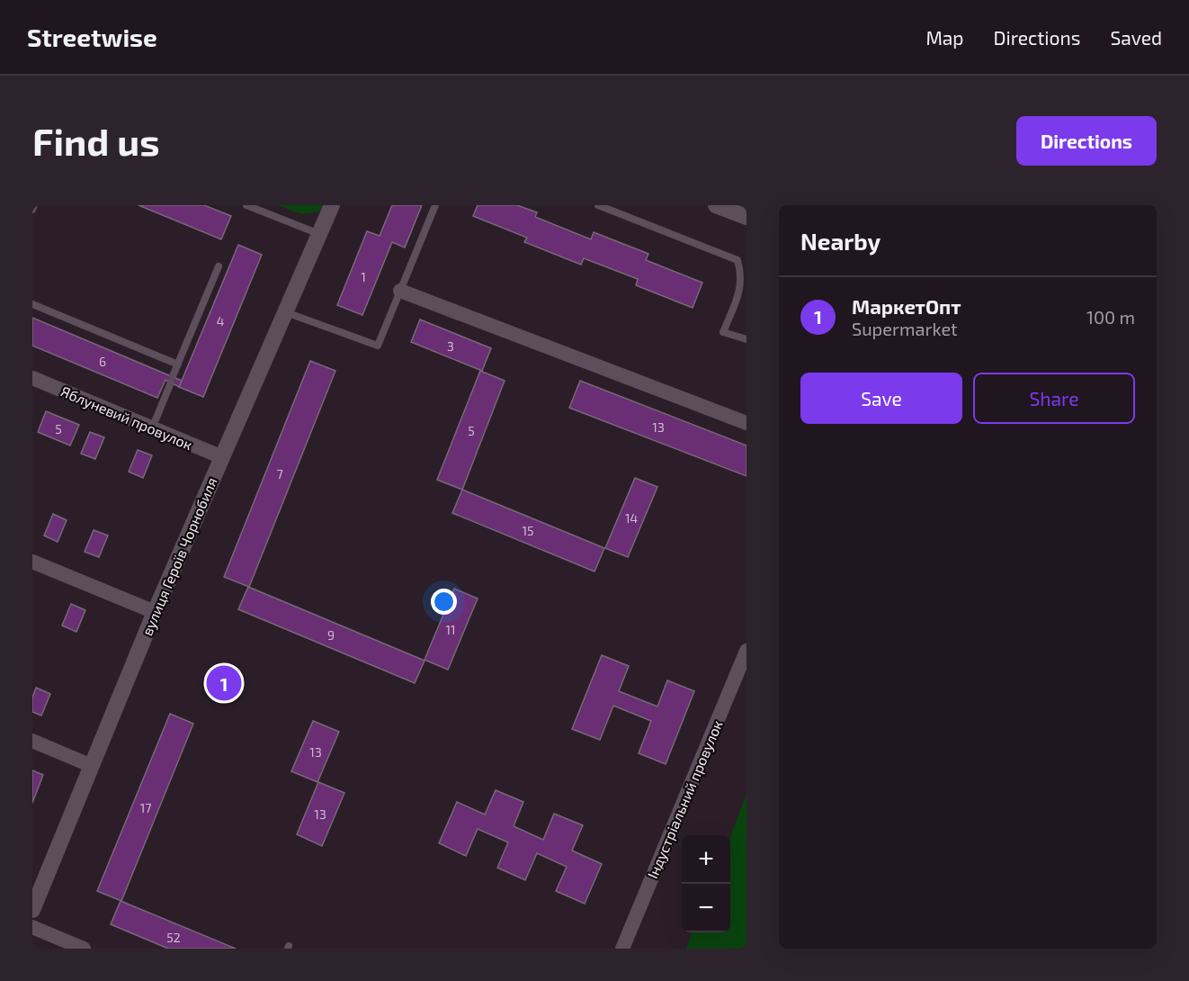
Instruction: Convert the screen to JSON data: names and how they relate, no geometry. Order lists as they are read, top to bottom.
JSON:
{
  "streets": {
    "street": ["Яблуневий провулок", "вулиця Героїв Чорнобиля", "Індустріальний провулок"]
  },
  "crossings": [
    ["Яблуневий провулок", "вулиця Героїв Чорнобиля"]
  ],
  "house_numbers": [
    "1",
    "4",
    "3",
    "6",
    "13",
    "5",
    "5",
    "7",
    "14",
    "15",
    "11",
    "9",
    "13",
    "17",
    "13",
    "52"
  ],
  "page": {
    "header": "Streetwise",
    "nav": ["Map", "Directions", "Saved"],
    "buttons": [
      "Directions",
      ["Save", "Share"]
    ],
    "title": "Find us",
    "heading": "Nearby",
    "list": [
      {
        "mark": "1",
        "name": "МаркетОпт",
        "note": "Supermarket",
        "value": "100 m"
      }
    ],
    "pins": "1",
    "map_buttons": ["+", "−"]
  }
}
